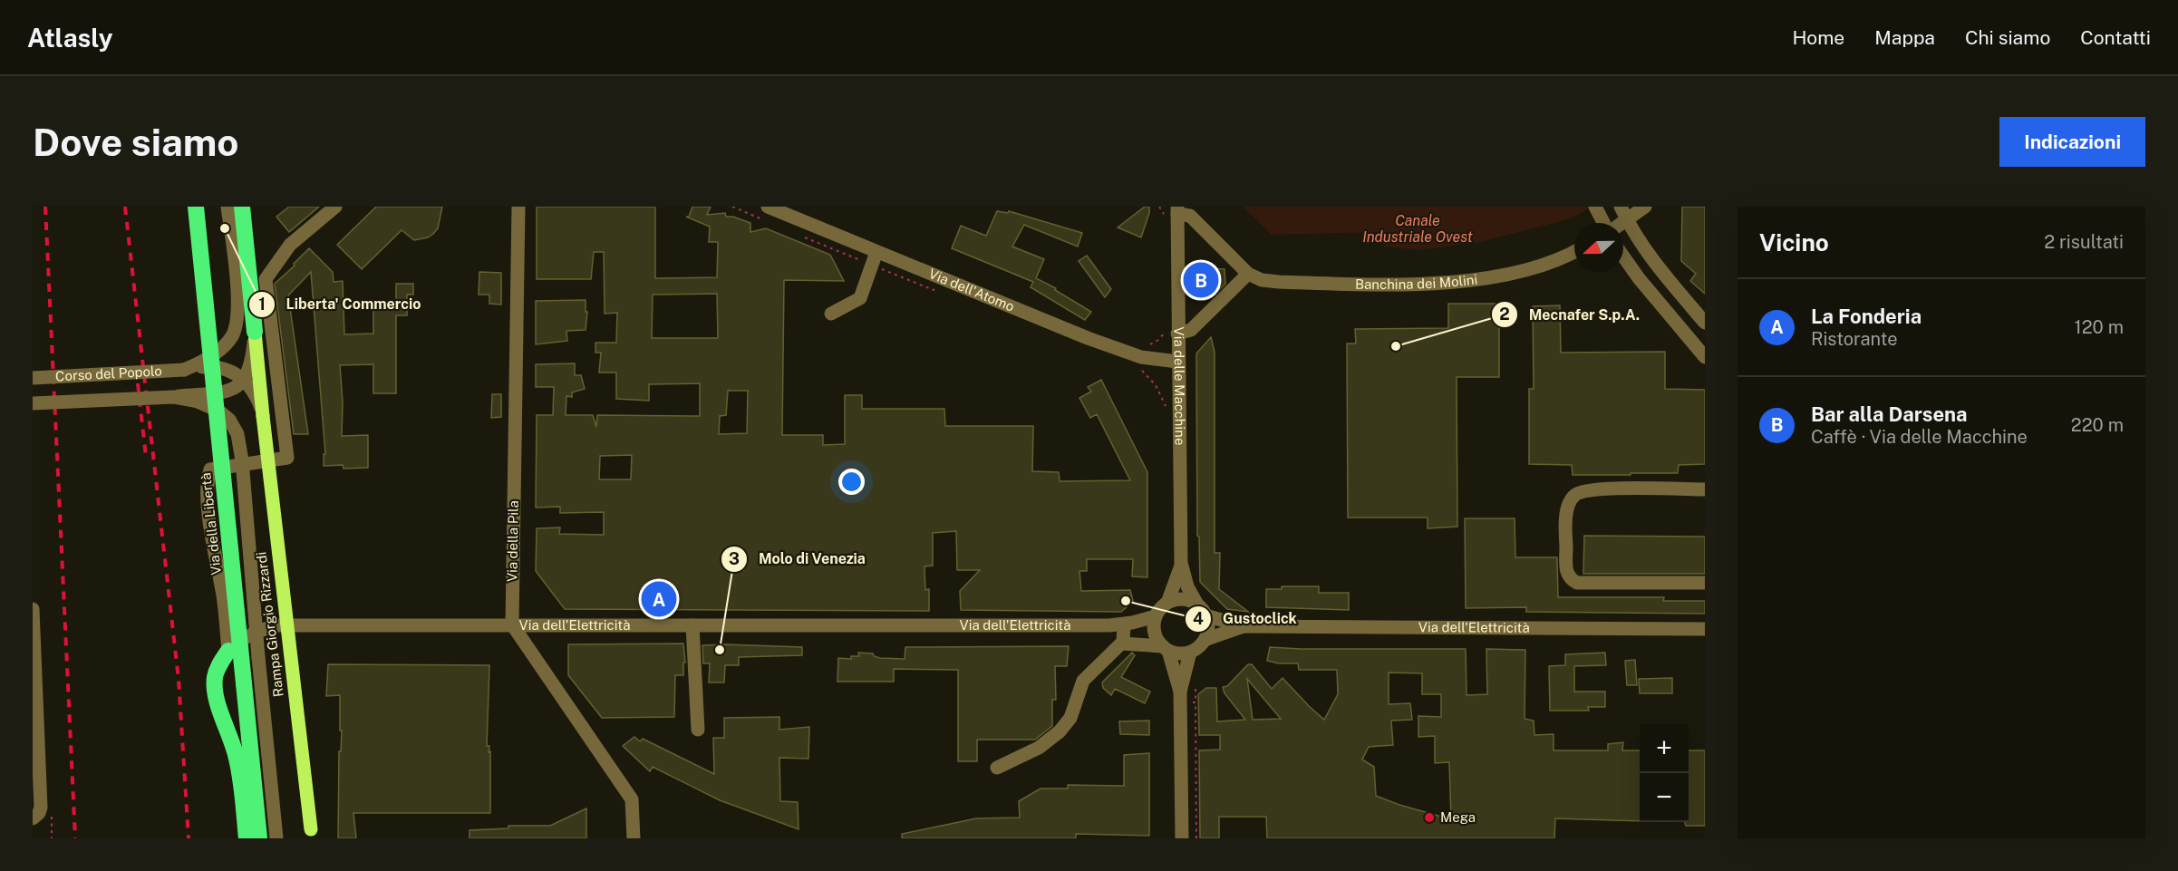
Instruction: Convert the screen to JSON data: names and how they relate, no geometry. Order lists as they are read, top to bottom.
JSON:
{
  "streets": {
    "highway": ["Via della Libertà", "Rampa Giorgio Rizzardi"],
    "street": [
      "Banchina dei Molini",
      "Via dell'Atomo",
      "Corso del Popolo",
      "Via delle Macchine",
      "Via della Pila",
      "Via dell'Elettricità"
    ]
  },
  "crossings": [
    ["Banchina dei Molini", "Via delle Macchine"],
    ["Via dell'Atomo", "Via delle Macchine"],
    ["Via delle Macchine", "Via dell'Elettricità"],
    ["Via della Pila", "Via dell'Elettricità"]
  ],
  "water": ["Canale Industriale Ovest"],
  "places": [
    "Liberta' Commercio",
    "Mecnafer S.p.A.",
    "Gustoclick",
    "Molo di Venezia",
    "Mega"
  ],
  "north": "left",
  "page": {
    "header": "Atlasly",
    "nav": [
      "Home",
      "Mappa",
      "Chi siamo",
      "Contatti"
    ],
    "buttons": "Indicazioni",
    "title": "Dove siamo",
    "heading": ["Vicino", "2 risultati"],
    "pins": ["B", "A"],
    "list": [
      {
        "mark": "A",
        "name": "La Fonderia",
        "note": "Ristorante",
        "value": "120 m"
      },
      {
        "mark": "B",
        "name": "Bar alla Darsena",
        "note": "Caffè · Via delle Macchine",
        "value": "220 m"
      }
    ],
    "map_buttons": ["+", "−"]
  }
}
